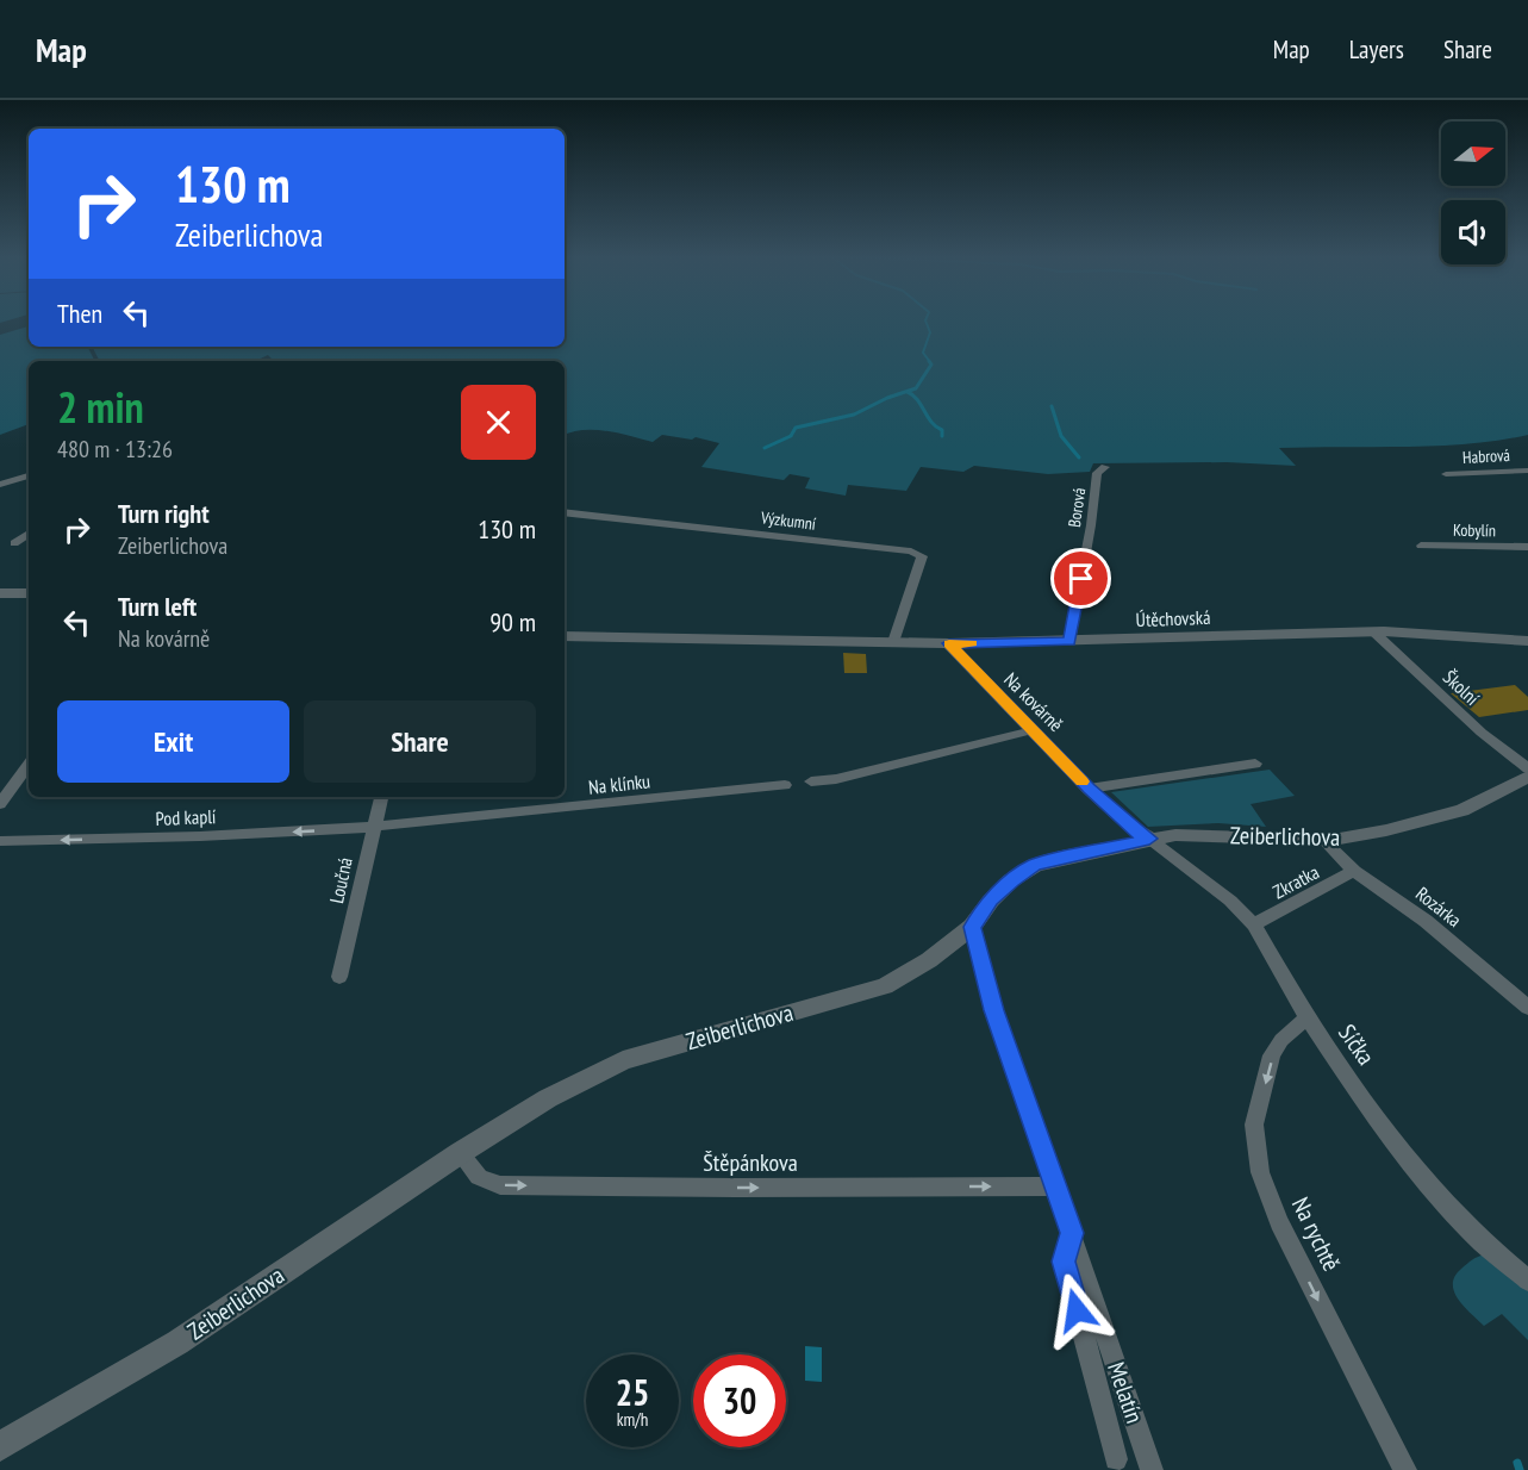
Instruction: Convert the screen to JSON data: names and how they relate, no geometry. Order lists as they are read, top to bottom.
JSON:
{
  "streets": {
    "street": [
      "Habrová",
      "Borová",
      "Výzkumní",
      "Kobylín",
      "Útěchovská",
      "Školní",
      "Na kovárně",
      "Na klínku",
      "Pod kaplí",
      "Zeiberlichova",
      "Loučná",
      "Zkratka",
      "Rozárka",
      "Síčka",
      "Štěpánkova",
      "Na rychtě",
      "Melatín"
    ]
  },
  "crossings": [
    ["Borová", "Útěchovská"],
    ["Výzkumní", "Útěchovská"],
    ["Útěchovská", "Školní"],
    ["Útěchovská", "Na kovárně"],
    ["Na kovárně", "Zeiberlichova"],
    ["Na kovárně", "Síčka"],
    ["Na klínku", "Pod kaplí"],
    ["Na klínku", "Loučná"],
    ["Pod kaplí", "Loučná"],
    ["Zeiberlichova", "Rozárka"],
    ["Zeiberlichova", "Síčka"],
    ["Zeiberlichova", "Štěpánkova"],
    ["Zeiberlichova", "Melatín"],
    ["Zkratka", "Rozárka"],
    ["Zkratka", "Síčka"],
    ["Síčka", "Na rychtě"],
    ["Štěpánkova", "Melatín"]
  ],
  "one_way": ["Pod kaplí", "Štěpánkova", "Na rychtě"],
  "north": "right",
  "page": {
    "header": "Map",
    "nav": ["Map", "Layers", "Share"],
    "turn": ["130 m", "Zeiberlichova"],
    "then": "Then",
    "heading": ["2 min", "480 m · 13:26"],
    "list": [
      {
        "name": "Turn right",
        "note": "Zeiberlichova",
        "value": "130 m"
      },
      {
        "name": "Turn left",
        "note": "Na kovárně",
        "value": "90 m"
      }
    ],
    "buttons": ["Exit", "Share"],
    "speed": "25 km/h",
    "limit": "30"
  }
}
